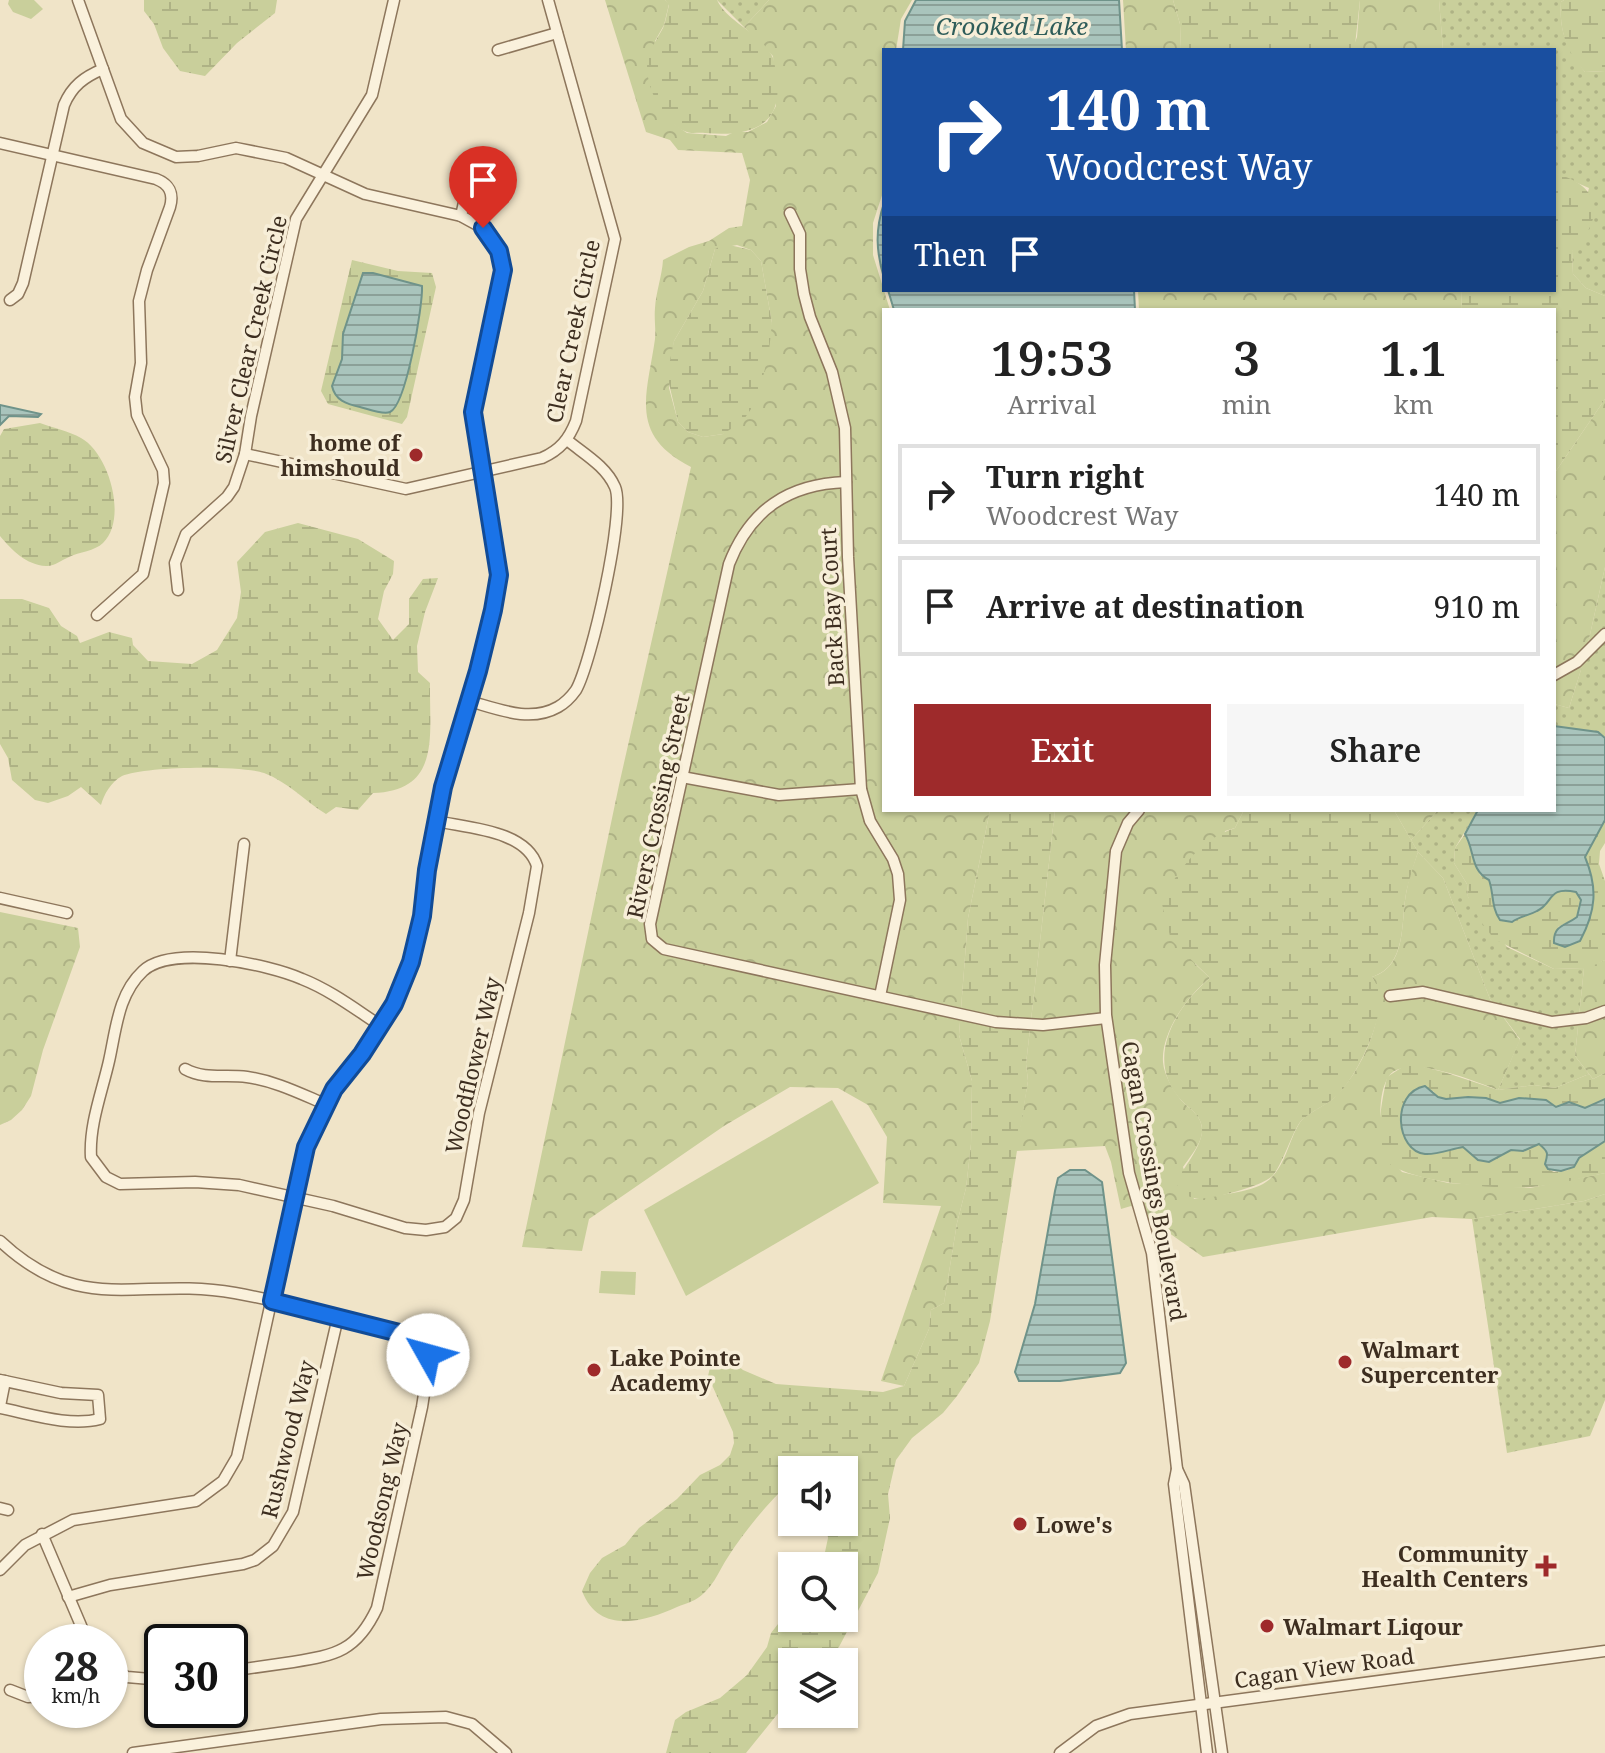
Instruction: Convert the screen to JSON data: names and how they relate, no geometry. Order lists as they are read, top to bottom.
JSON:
{
  "streets": {
    "street": [
      "Clear Creek Circle",
      "Silver Clear Creek Circle",
      "Back Bay Court",
      "Rivers Crossing Street",
      "Woodflower Way",
      "Cagan Crossings Boulevard",
      "Rushwood Way",
      "Woodsong Way",
      "Cagan View Road"
    ]
  },
  "crossings": [
    ["Clear Creek Circle", "Silver Clear Creek Circle"],
    ["Back Bay Court", "Rivers Crossing Street"],
    ["Rivers Crossing Street", "Cagan Crossings Boulevard"],
    ["Cagan Crossings Boulevard", "Cagan View Road"],
    ["Rushwood Way", "Woodsong Way"]
  ],
  "water": ["Crooked Lake"],
  "places": {
    "other": [
      "home of himshould",
      "Walmart Supercenter",
      "Lake Pointe Academy",
      "Lowe's",
      "Walmart Liqour"
    ],
    "health": ["Community Health Centers"]
  },
  "page": {
    "turn": ["140 m", "Woodcrest Way"],
    "then": "Then",
    "eta": [
      "19:53",
      "Arrival",
      "3",
      "min",
      "1.1",
      "km"
    ],
    "list": [
      {
        "name": "Turn right",
        "note": "Woodcrest Way",
        "value": "140 m"
      },
      {
        "name": "Arrive at destination",
        "value": "910 m"
      }
    ],
    "buttons": ["Exit", "Share"],
    "speed": "28 km/h",
    "limit": "30"
  }
}
